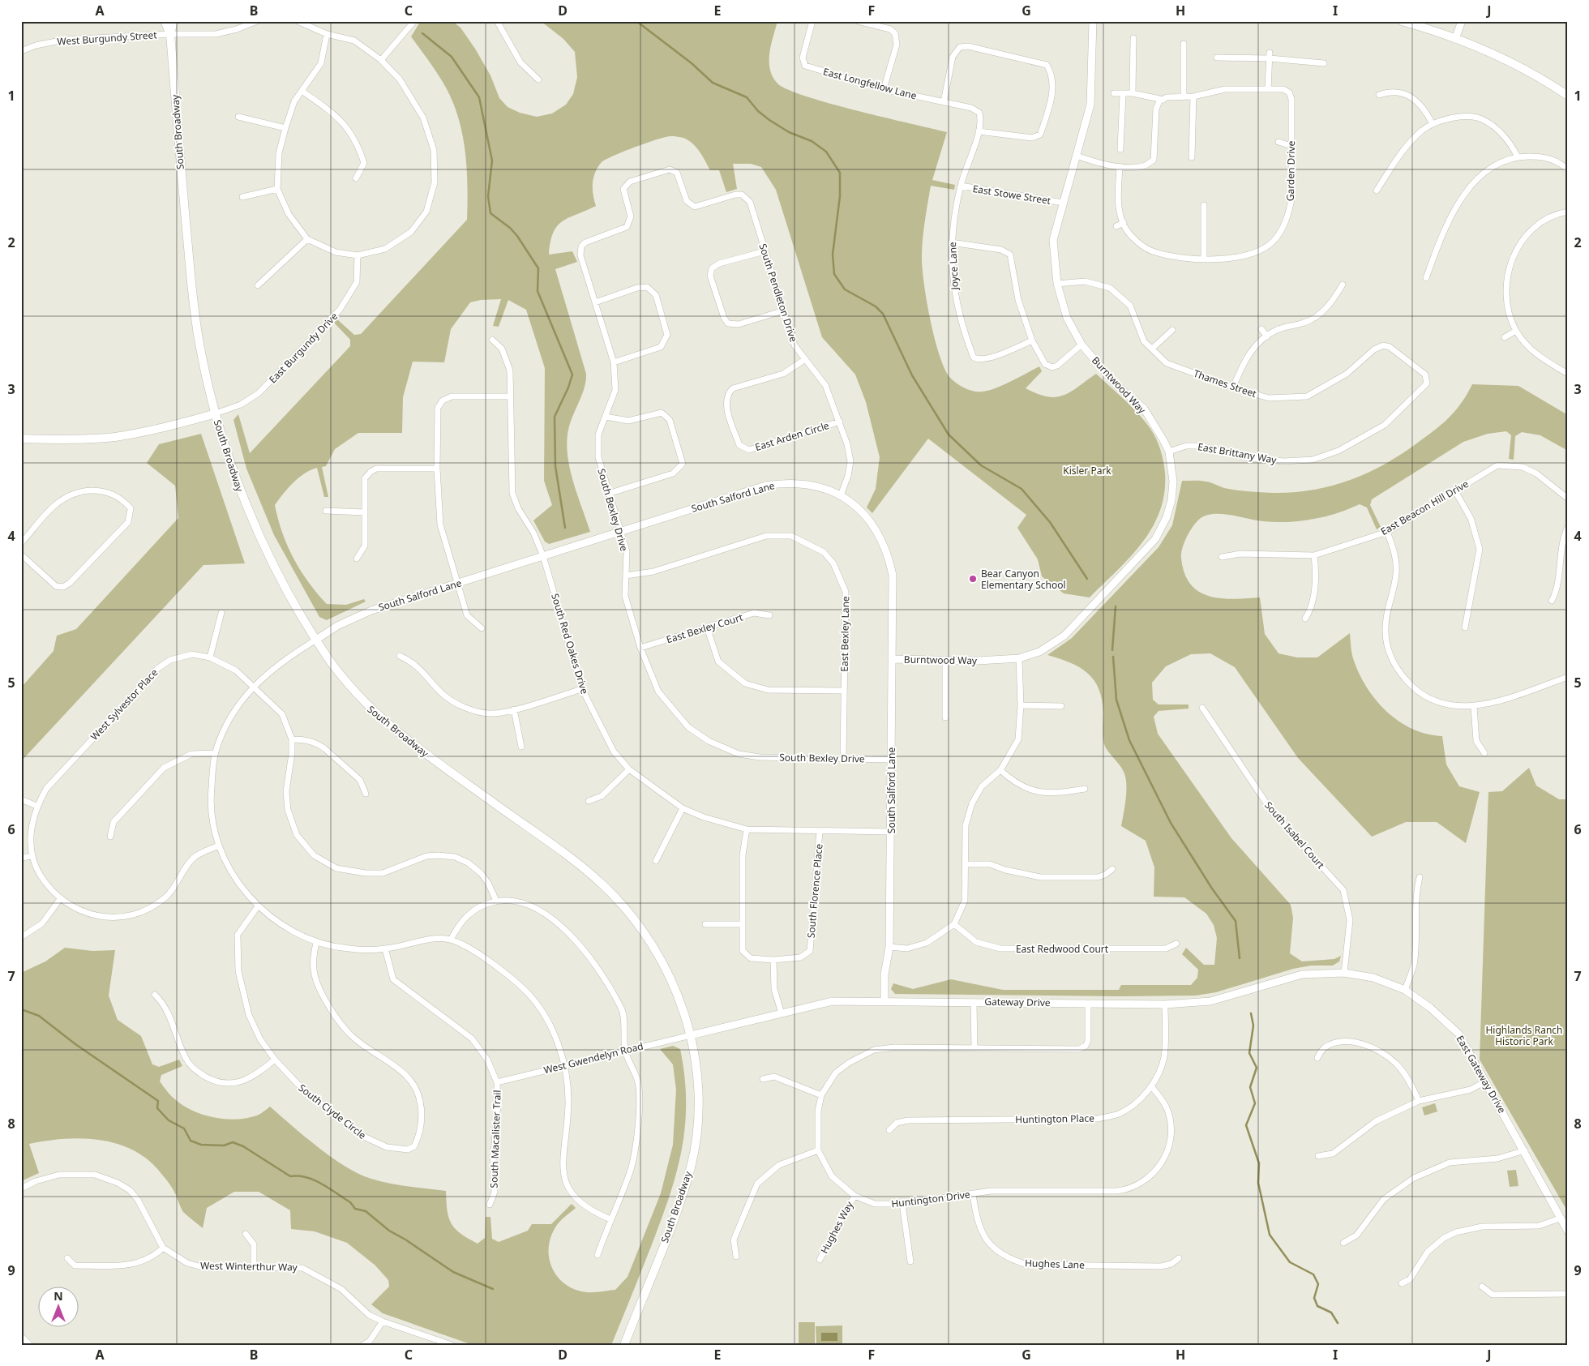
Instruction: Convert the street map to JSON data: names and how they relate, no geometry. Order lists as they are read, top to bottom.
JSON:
{
  "streets": {
    "main road": ["South Broadway"],
    "street": [
      "West Burgundy Street",
      "East Longfellow Lane",
      "Garden Drive",
      "East Stowe Street",
      "Joyce Lane",
      "South Pendleton Drive",
      "East Burgundy Drive",
      "Thames Street",
      "Burntwood Way",
      "East Arden Circle",
      "East Brittany Way",
      "South Salford Lane",
      "East Beacon Hill Drive",
      "South Bexley Drive",
      "East Bexley Court",
      "East Bexley Lane",
      "South Red Oakes Drive",
      "West Sylvestor Place",
      "South Isabel Court",
      "South Florence Place",
      "East Redwood Court",
      "Gateway Drive",
      "West Gwendelyn Road",
      "East Gateway Drive",
      "South Clyde Circle",
      "Huntington Place",
      "South Macalister Trail",
      "Huntington Drive",
      "Hughes Way",
      "Hughes Lane",
      "West Winterthur Way"
    ]
  },
  "crossings": [
    ["West Burgundy Street", "South Broadway"],
    ["East Longfellow Lane", "Joyce Lane"],
    ["South Broadway", "East Burgundy Drive"],
    ["South Broadway", "South Salford Lane"],
    ["South Broadway", "Gateway Drive"],
    ["South Broadway", "West Gwendelyn Road"],
    ["East Stowe Street", "Joyce Lane"],
    ["East Stowe Street", "Burntwood Way"],
    ["South Pendleton Drive", "East Arden Circle"],
    ["South Pendleton Drive", "South Salford Lane"],
    ["South Pendleton Drive", "South Bexley Drive"],
    ["Thames Street", "Burntwood Way"],
    ["Thames Street", "East Brittany Way"],
    ["Burntwood Way", "East Brittany Way"],
    ["Burntwood Way", "South Salford Lane"],
    ["South Salford Lane", "South Bexley Drive"],
    ["South Salford Lane", "South Red Oakes Drive"],
    ["South Salford Lane", "Gateway Drive"],
    ["South Bexley Drive", "East Bexley Court"],
    ["South Bexley Drive", "East Bexley Lane"],
    ["South Red Oakes Drive", "South Florence Place"],
    ["South Isabel Court", "Gateway Drive"],
    ["South Isabel Court", "East Gateway Drive"],
    ["Gateway Drive", "West Gwendelyn Road"],
    ["Gateway Drive", "East Gateway Drive"],
    ["Gateway Drive", "Huntington Place"],
    ["Gateway Drive", "Huntington Drive"],
    ["West Gwendelyn Road", "South Macalister Trail"],
    ["Huntington Place", "Huntington Drive"],
    ["Huntington Drive", "Hughes Way"],
    ["Huntington Drive", "Hughes Lane"]
  ],
  "parks": ["Kisler Park", "Highlands Ranch Historic Park"],
  "places": ["Bear Canyon Elementary School"],
  "north": "top",
  "grid": {
    "columns": [
      "A",
      "B",
      "C",
      "D",
      "E",
      "F",
      "G",
      "H",
      "I",
      "J"
    ],
    "rows": [
      "1",
      "2",
      "3",
      "4",
      "5",
      "6",
      "7",
      "8",
      "9"
    ]
  }
}
